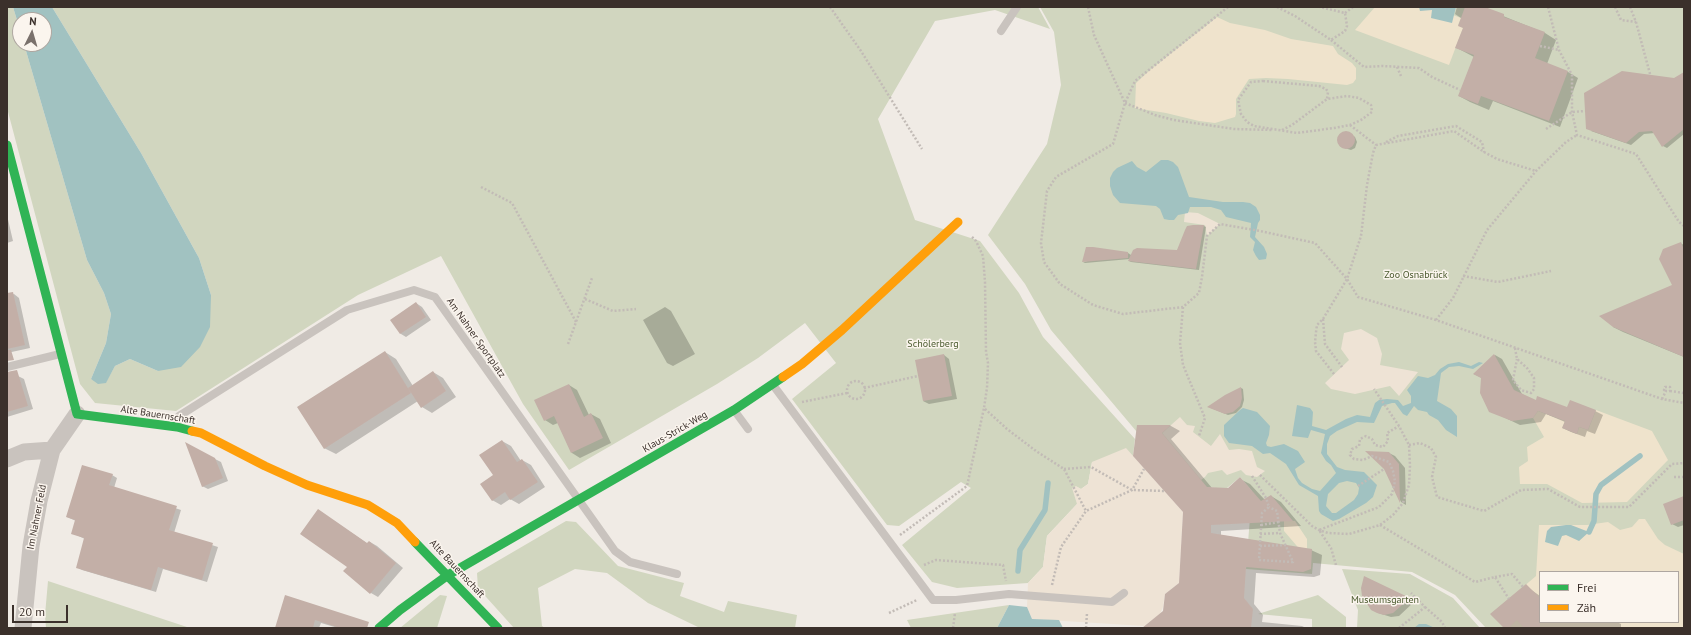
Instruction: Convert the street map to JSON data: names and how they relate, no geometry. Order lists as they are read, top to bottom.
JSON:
{
  "streets": {
    "street": ["Alte Bauernschaft", "Klaus-Strick-Weg", "Im Nahner Feld"],
    "lane": ["Am Nahner Sportplatz"]
  },
  "crossings": [
    ["Am Nahner Sportplatz", "Alte Bauernschaft"],
    ["Am Nahner Sportplatz", "Klaus-Strick-Weg"],
    ["Alte Bauernschaft", "Klaus-Strick-Weg"],
    ["Alte Bauernschaft", "Im Nahner Feld"]
  ],
  "parks": ["Zoo Osnabrück", "Schölerberg", "Museumsgarten"],
  "legend": ["Frei", "Zäh"],
  "scale_bar": "20 m",
  "north": "top"
}
